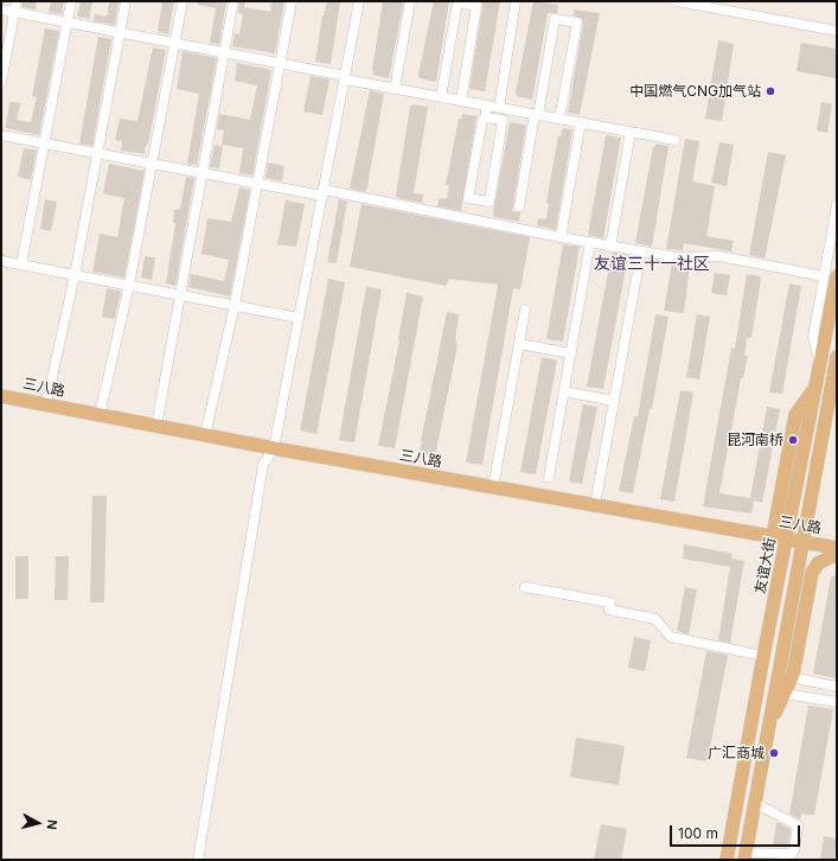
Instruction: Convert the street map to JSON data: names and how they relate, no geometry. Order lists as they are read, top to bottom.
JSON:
{
  "streets": {
    "main road": ["三八路", "友谊大街"]
  },
  "crossings": [
    ["三八路", "友谊大街"]
  ],
  "districts": ["友谊三十一社区"],
  "places": ["中国燃气CNG加气站", "昆河南桥", "广汇商城"],
  "scale_bar": "100 m",
  "north": "right"
}
